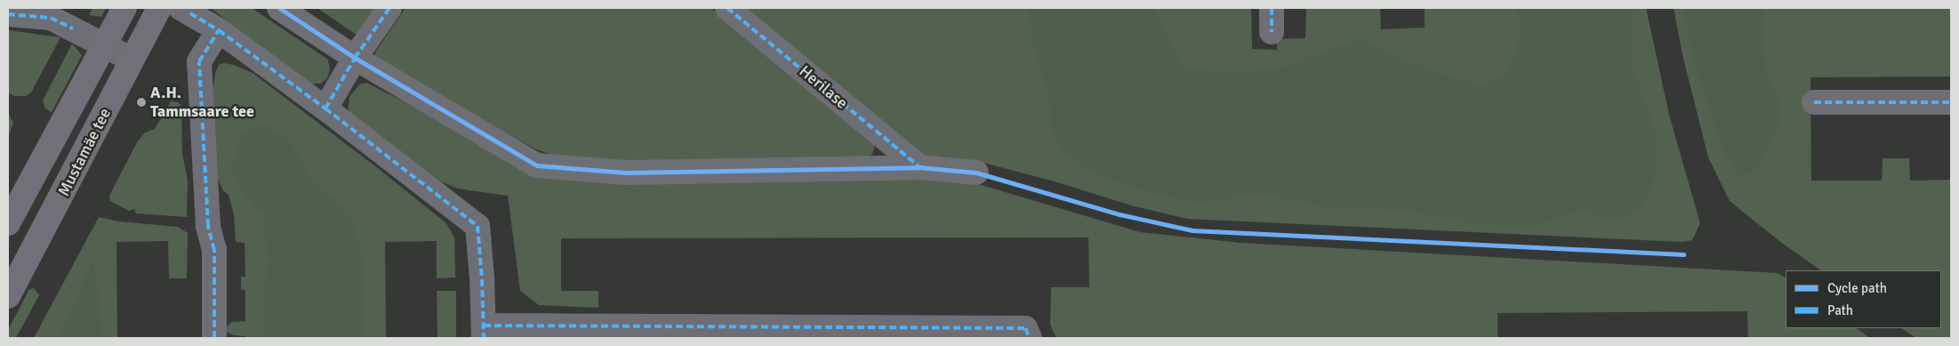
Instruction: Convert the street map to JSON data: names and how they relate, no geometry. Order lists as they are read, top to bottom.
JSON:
{
  "streets": {
    "main road": ["Mustamäe tee"],
    "street": ["Herilase"]
  },
  "places": ["A.H. Tammsaare tee"],
  "legend": ["Cycle path", "Path"]
}
